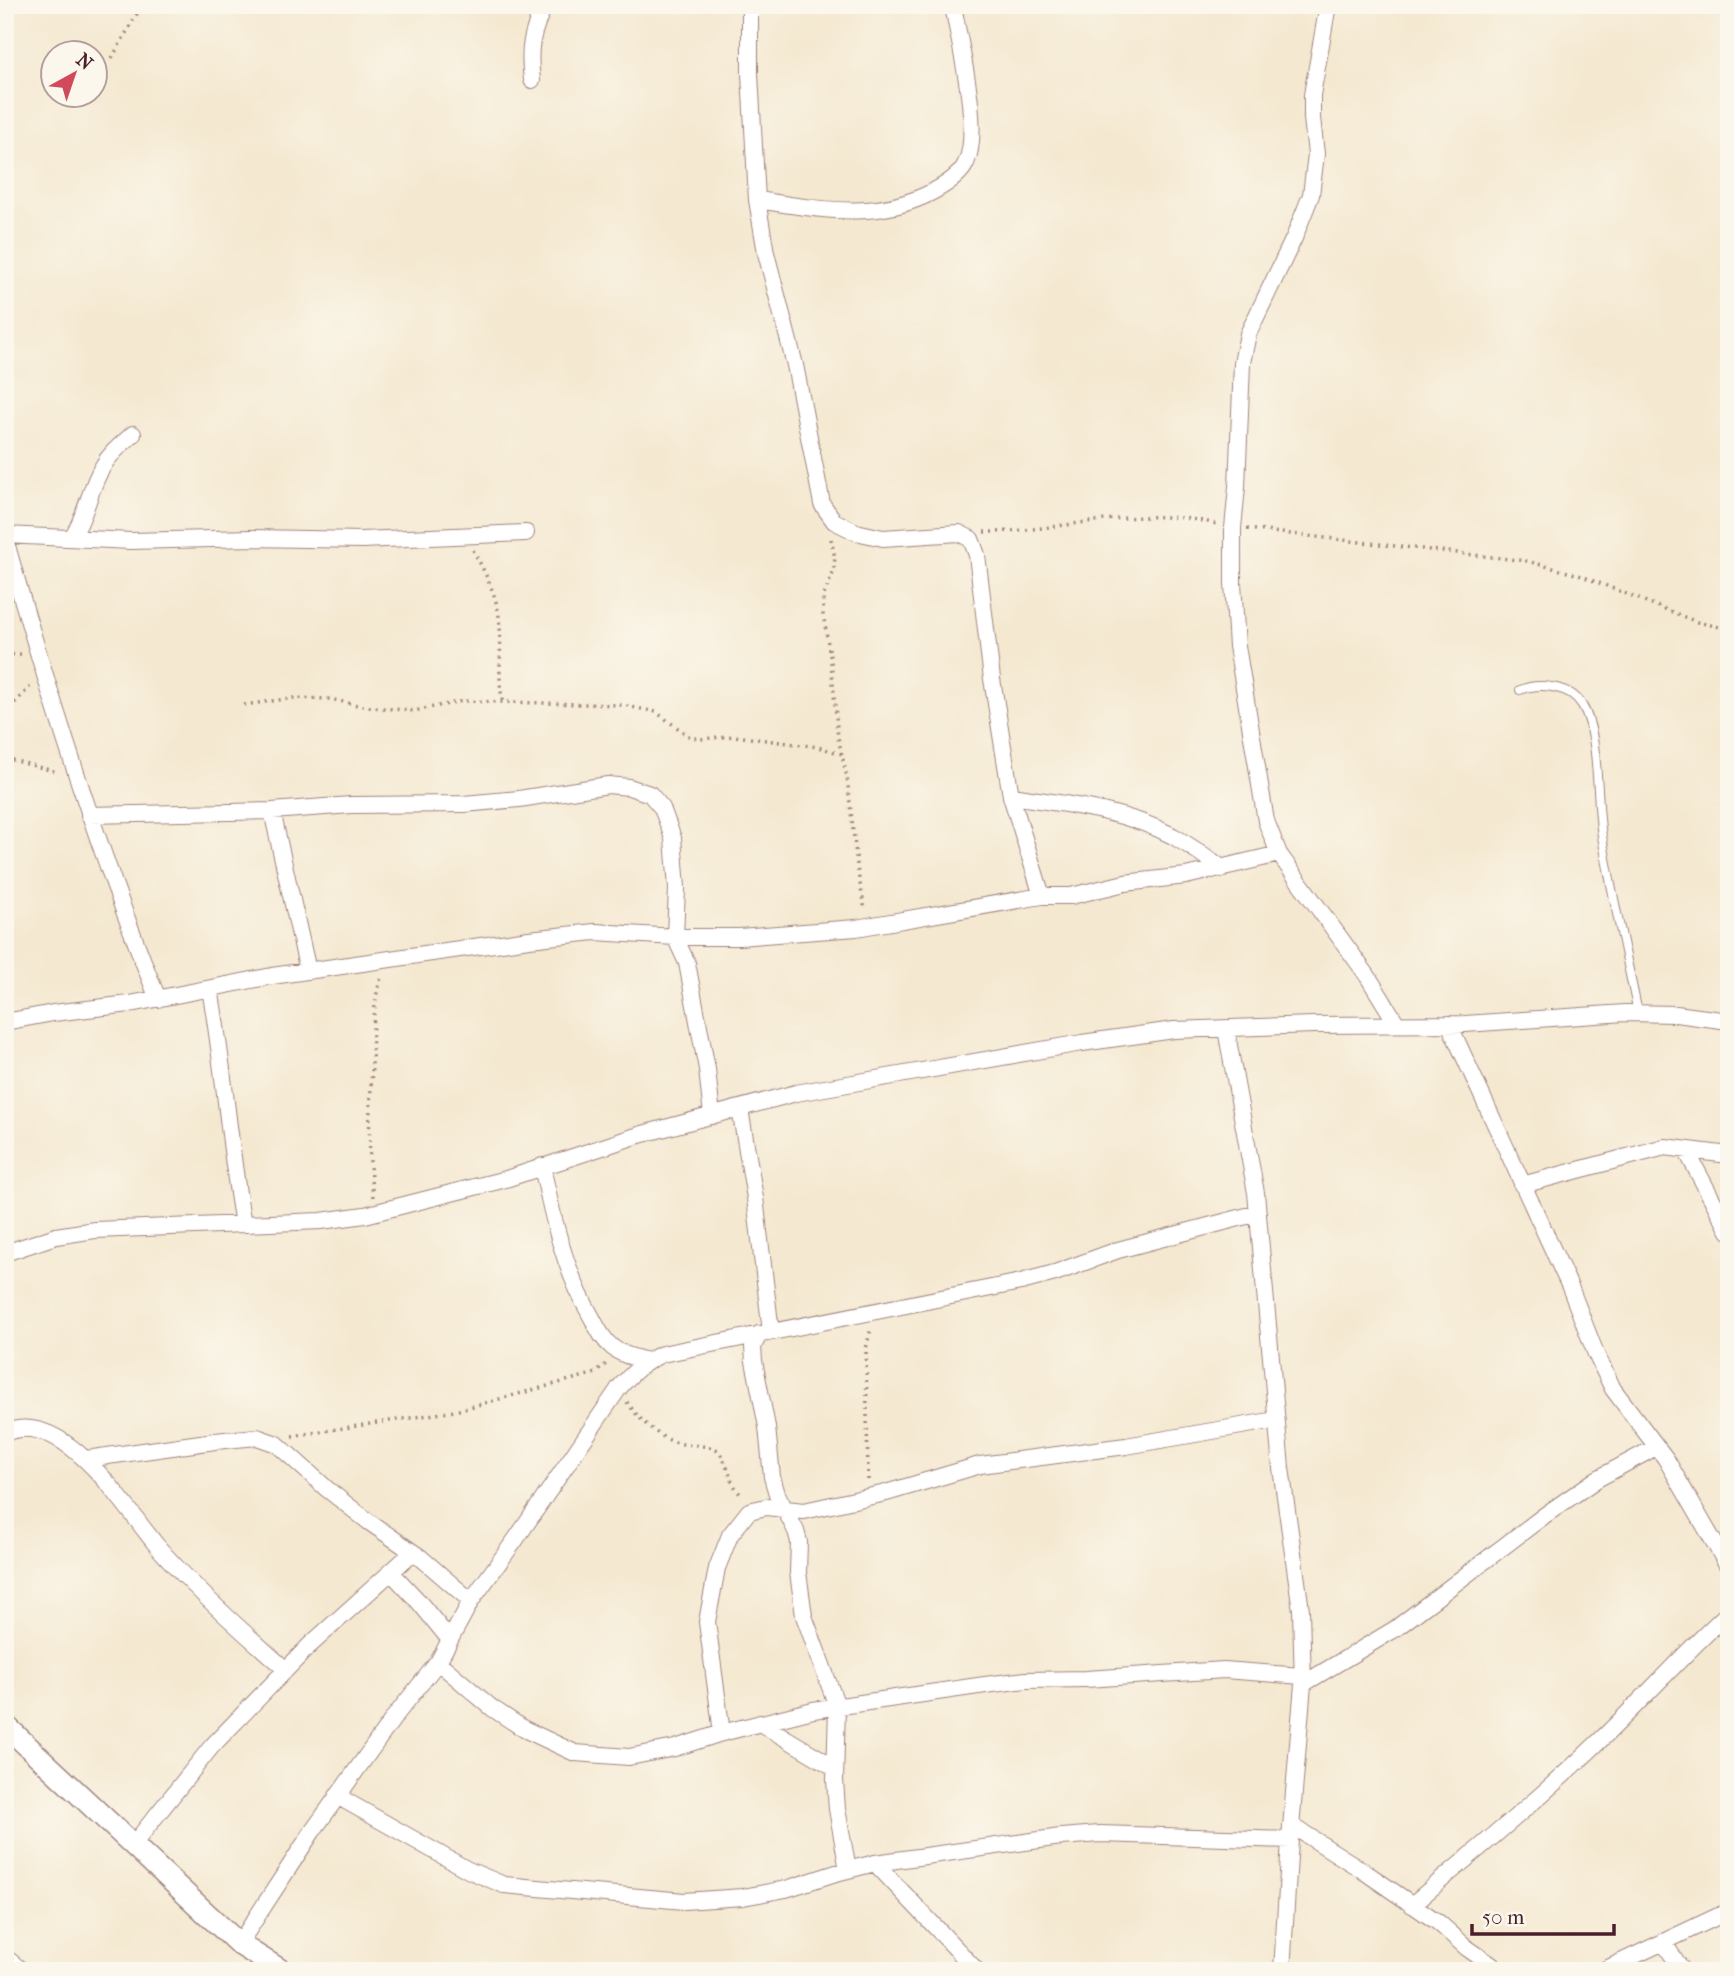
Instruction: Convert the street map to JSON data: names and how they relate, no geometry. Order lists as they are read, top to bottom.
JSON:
{
  "scale_bar": "50 m",
  "north": "top right"
}
